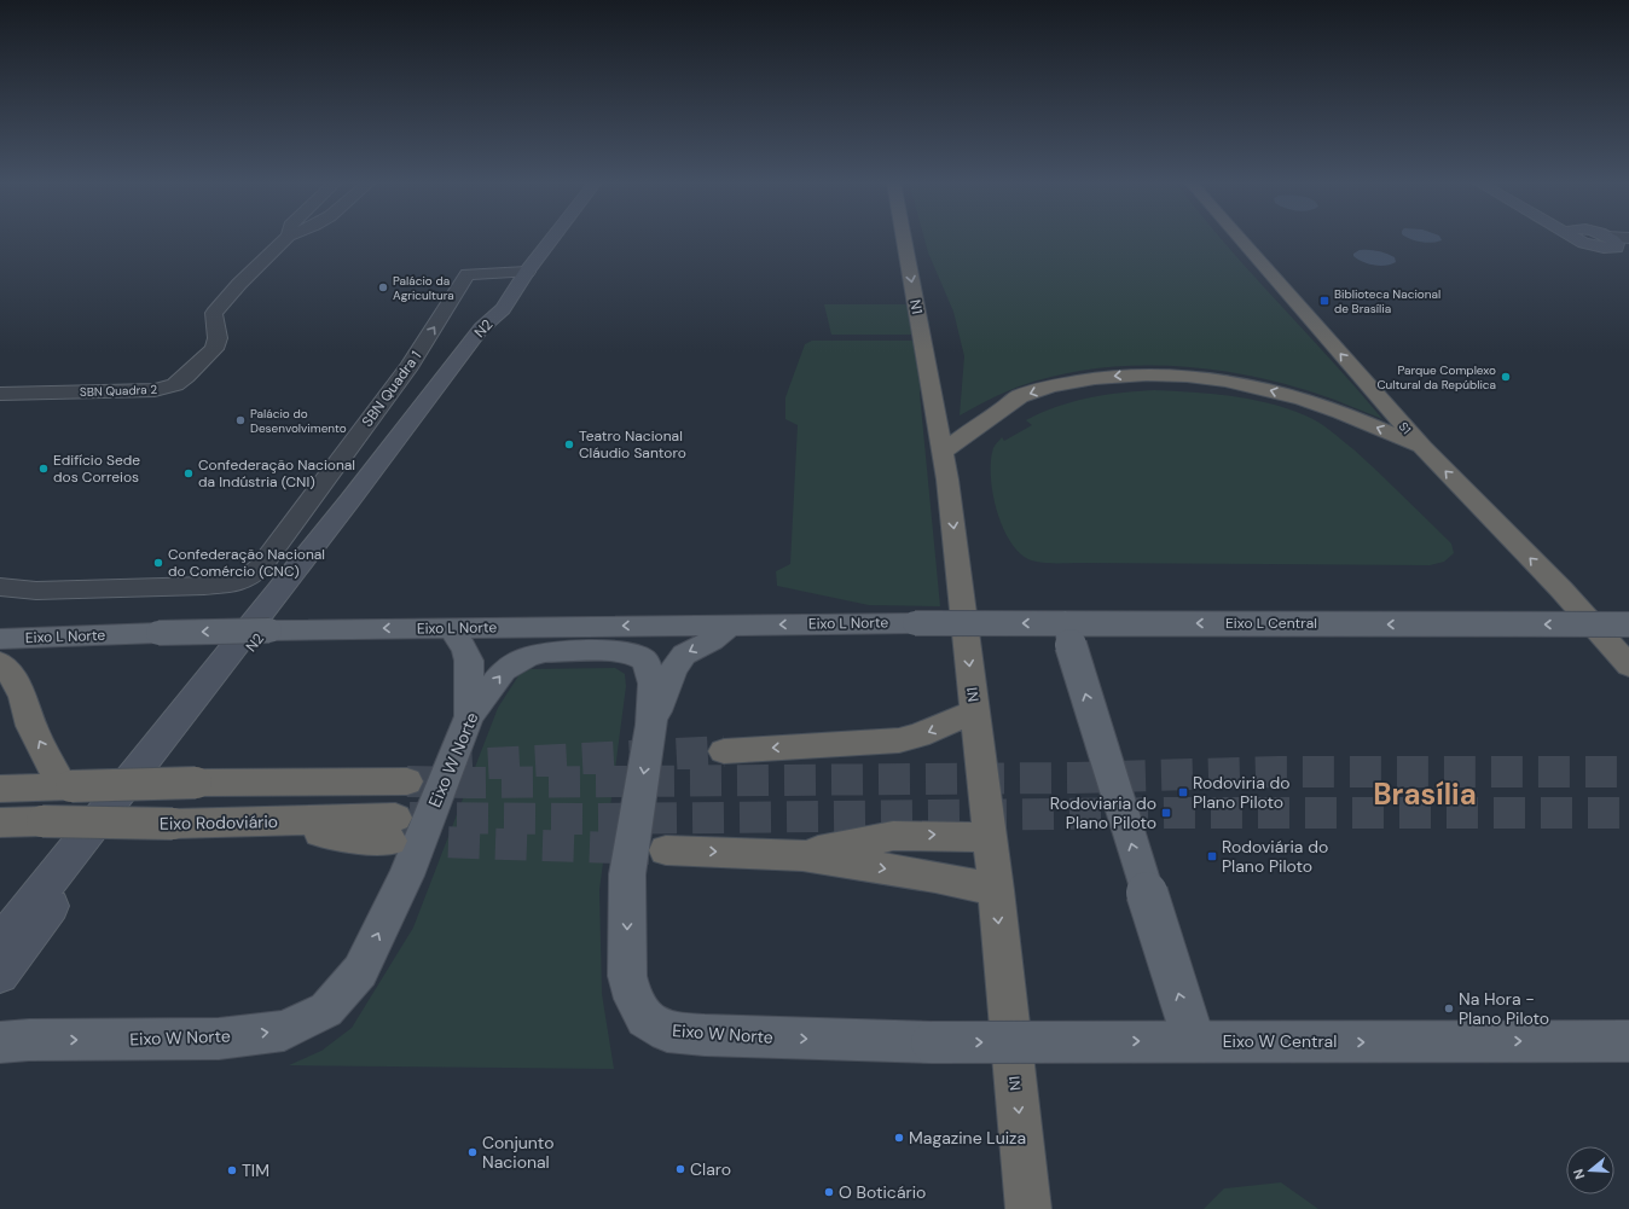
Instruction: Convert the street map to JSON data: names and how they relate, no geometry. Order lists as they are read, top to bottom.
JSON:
{
  "streets": {
    "highway": ["N1", "S1", "Eixo Rodoviário"],
    "main road": [
      "N2",
      "Eixo L Norte",
      "Eixo L Central",
      "Eixo W Norte",
      "Eixo W Central"
    ],
    "street": ["SBN Quadra 1", "SBN Quadra 2"]
  },
  "crossings": [
    ["N2", "SBN Quadra 1"],
    ["Eixo L Norte", "Eixo L Central"],
    ["Eixo W Norte", "Eixo W Central"]
  ],
  "one_way": [
    "N1",
    "SBN Quadra 1",
    "S1",
    "Eixo L Norte",
    "Eixo L Central",
    "Eixo W Central"
  ],
  "districts": ["Brasília"],
  "places": {
    "other": [
      "Palácio da Agricultura",
      "Parque Complexo Cultural da República",
      "Palácio do Desenvolvimento",
      "Teatro Nacional Cláudio Santoro",
      "Edifício Sede dos Correios",
      "Confederação Nacional da Indústria (CNI)",
      "Confederação Nacional do Comércio (CNC)",
      "Na Hora - Plano Piloto",
      "Magazine Luiza",
      "Conjunto Nacional",
      "Claro",
      "TIM",
      "O Boticário"
    ],
    "transit": [
      "Biblioteca Nacional de Brasília",
      "Rodoviria do Plano Piloto",
      "Rodoviaria do Plano Piloto",
      "Rodoviária do Plano Piloto"
    ]
  },
  "north": "left"
}
